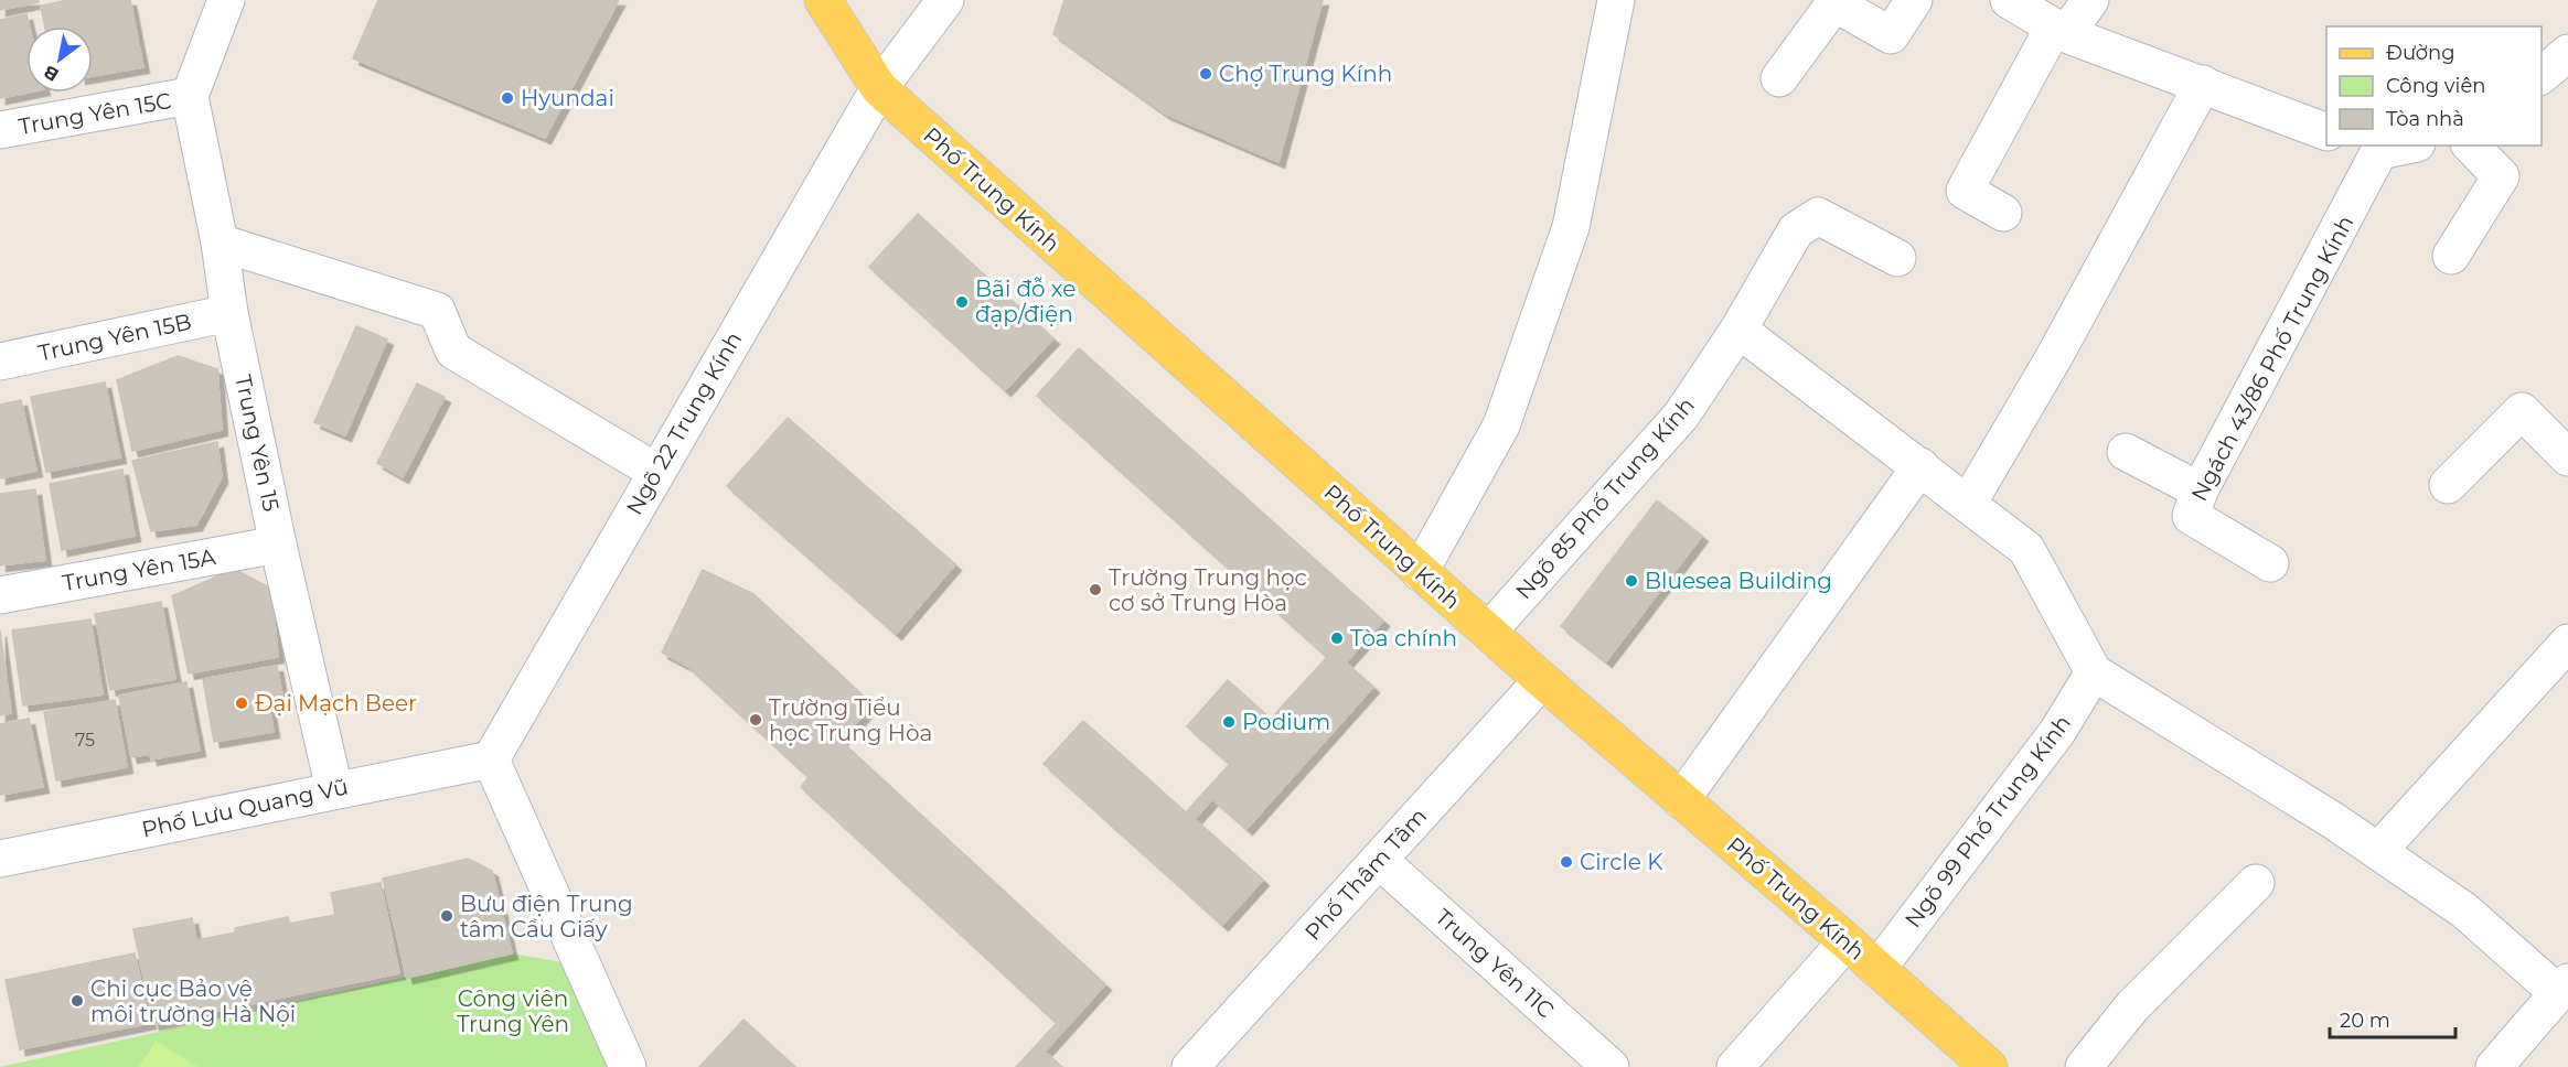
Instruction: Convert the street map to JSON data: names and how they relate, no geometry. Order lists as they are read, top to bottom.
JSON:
{
  "streets": {
    "main road": ["Phố Trung Kính"],
    "street": [
      "Trung Yên 15C",
      "Trung Yên 15B",
      "Ngách 43/86 Phố Trung Kính",
      "Ngõ 22 Trung Kính",
      "Trung Yên 15",
      "Ngõ 85 Phố Trung Kính",
      "Trung Yên 15A",
      "Phố Lưu Quang Vũ",
      "Ngõ 99 Phố Trung Kính",
      "Phố Thâm Tâm",
      "Trung Yên 11C"
    ]
  },
  "crossings": [
    ["Trung Yên 15C", "Trung Yên 15"],
    ["Phố Trung Kính", "Ngõ 22 Trung Kính"],
    ["Phố Trung Kính", "Ngõ 85 Phố Trung Kính"],
    ["Phố Trung Kính", "Ngõ 99 Phố Trung Kính"],
    ["Phố Trung Kính", "Phố Thâm Tâm"],
    ["Trung Yên 15B", "Trung Yên 15"],
    ["Ngõ 22 Trung Kính", "Phố Lưu Quang Vũ"],
    ["Trung Yên 15", "Trung Yên 15A"],
    ["Trung Yên 15", "Phố Lưu Quang Vũ"],
    ["Phố Thâm Tâm", "Trung Yên 11C"]
  ],
  "parks": ["Công viên Trung Yên"],
  "places": [
    "Chợ Trung Kính",
    "Hyundai",
    "Bãi đỗ xe đạp/điện",
    "Bluesea Building",
    "Trường Trung học cơ sở Trung Hòa",
    "Tòa chính",
    "Đại Mạch Beer",
    "Trường Tiểu học Trung Hòa",
    "Podium",
    "Circle K",
    "Bưu điện Trung tâm Cầu Giấy",
    "Chi cục Bảo vệ môi trường Hà Nội"
  ],
  "house_numbers": ["75"],
  "legend": ["Đường", "Công viên", "Tòa nhà"],
  "scale_bar": "20 m",
  "north": "bottom left"
}
